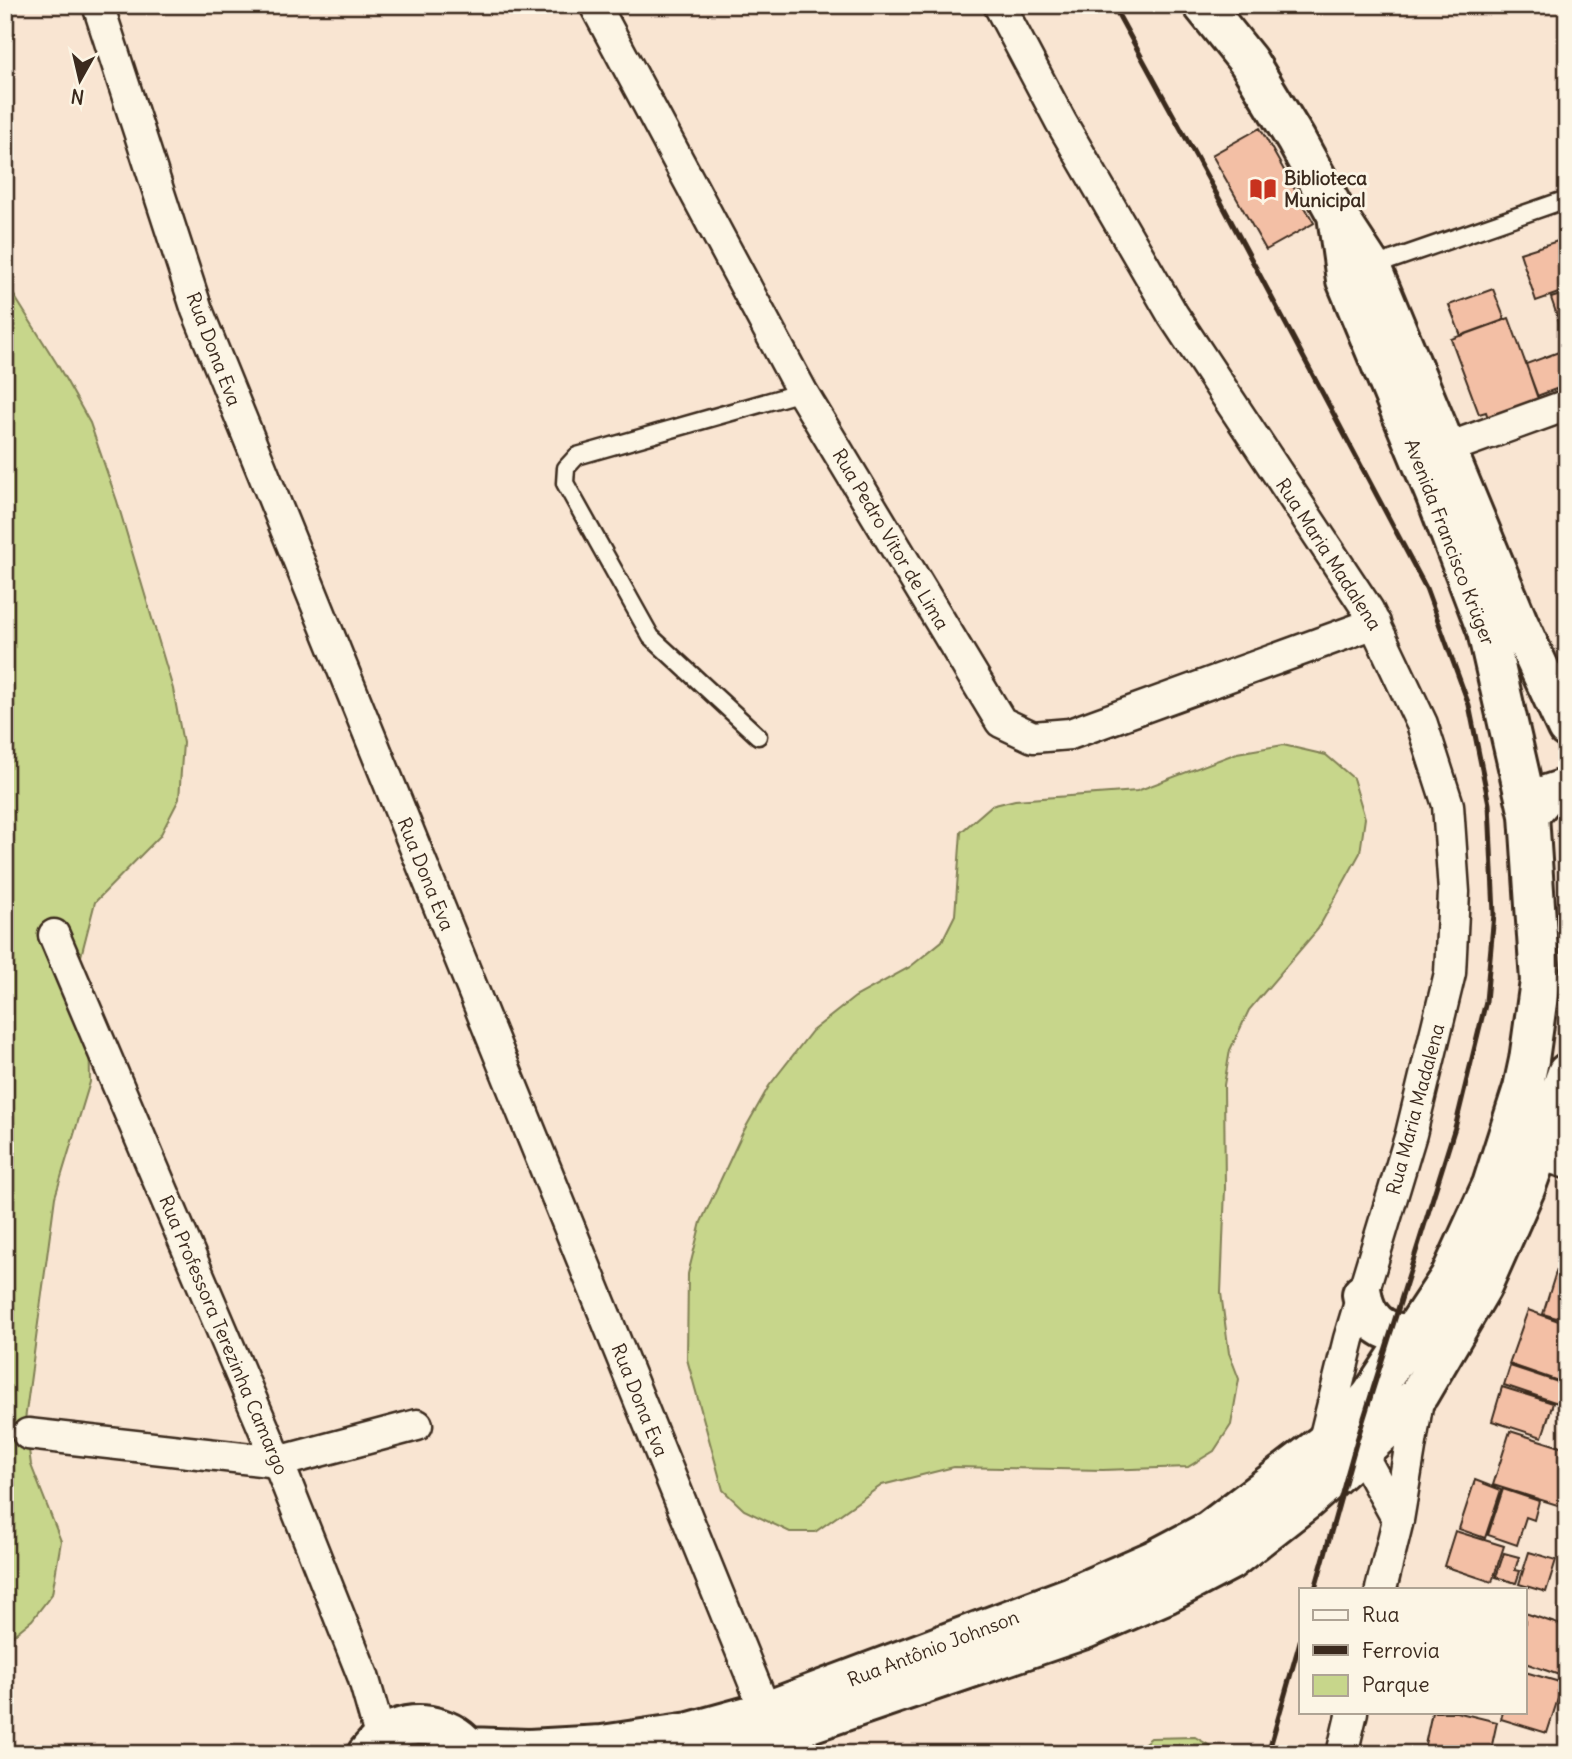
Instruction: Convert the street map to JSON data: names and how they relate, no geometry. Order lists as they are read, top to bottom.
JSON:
{
  "streets": {
    "main road": ["Avenida Francisco Krüger", "Rua Antônio Johnson"],
    "street": [
      "Rua Dona Eva",
      "Rua Pedro Vitor de Lima",
      "Rua Maria Madalena",
      "Rua Professora Terezinha Camargo"
    ]
  },
  "crossings": [
    ["Rua Dona Eva", "Rua Antônio Johnson"],
    ["Rua Pedro Vitor de Lima", "Rua Maria Madalena"],
    ["Avenida Francisco Krüger", "Rua Maria Madalena"],
    ["Avenida Francisco Krüger", "Rua Antônio Johnson"],
    ["Rua Maria Madalena", "Rua Antônio Johnson"]
  ],
  "places": {
    "library": ["Biblioteca Municipal"]
  },
  "legend": ["Rua", "Ferrovia", "Parque"],
  "north": "bottom"
}
